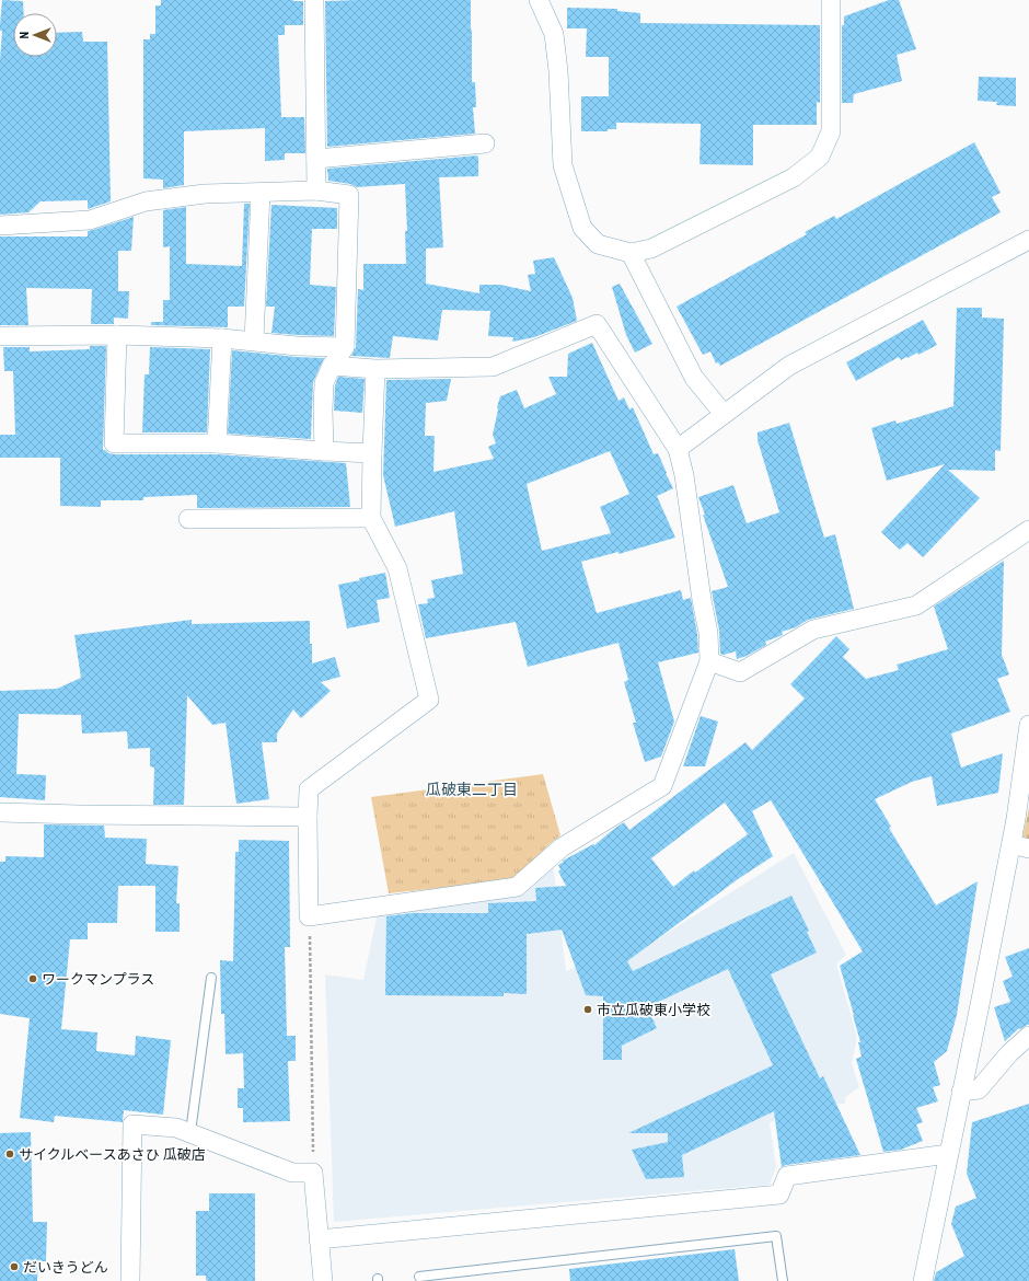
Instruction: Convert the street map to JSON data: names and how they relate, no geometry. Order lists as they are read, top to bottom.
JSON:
{
  "districts": ["瓜破東二丁目"],
  "places": [
    "ワークマンプラス",
    "市立瓜破東小学校",
    "サイクルベースあさひ 瓜破店",
    "だいきうどん"
  ],
  "north": "left"
}
